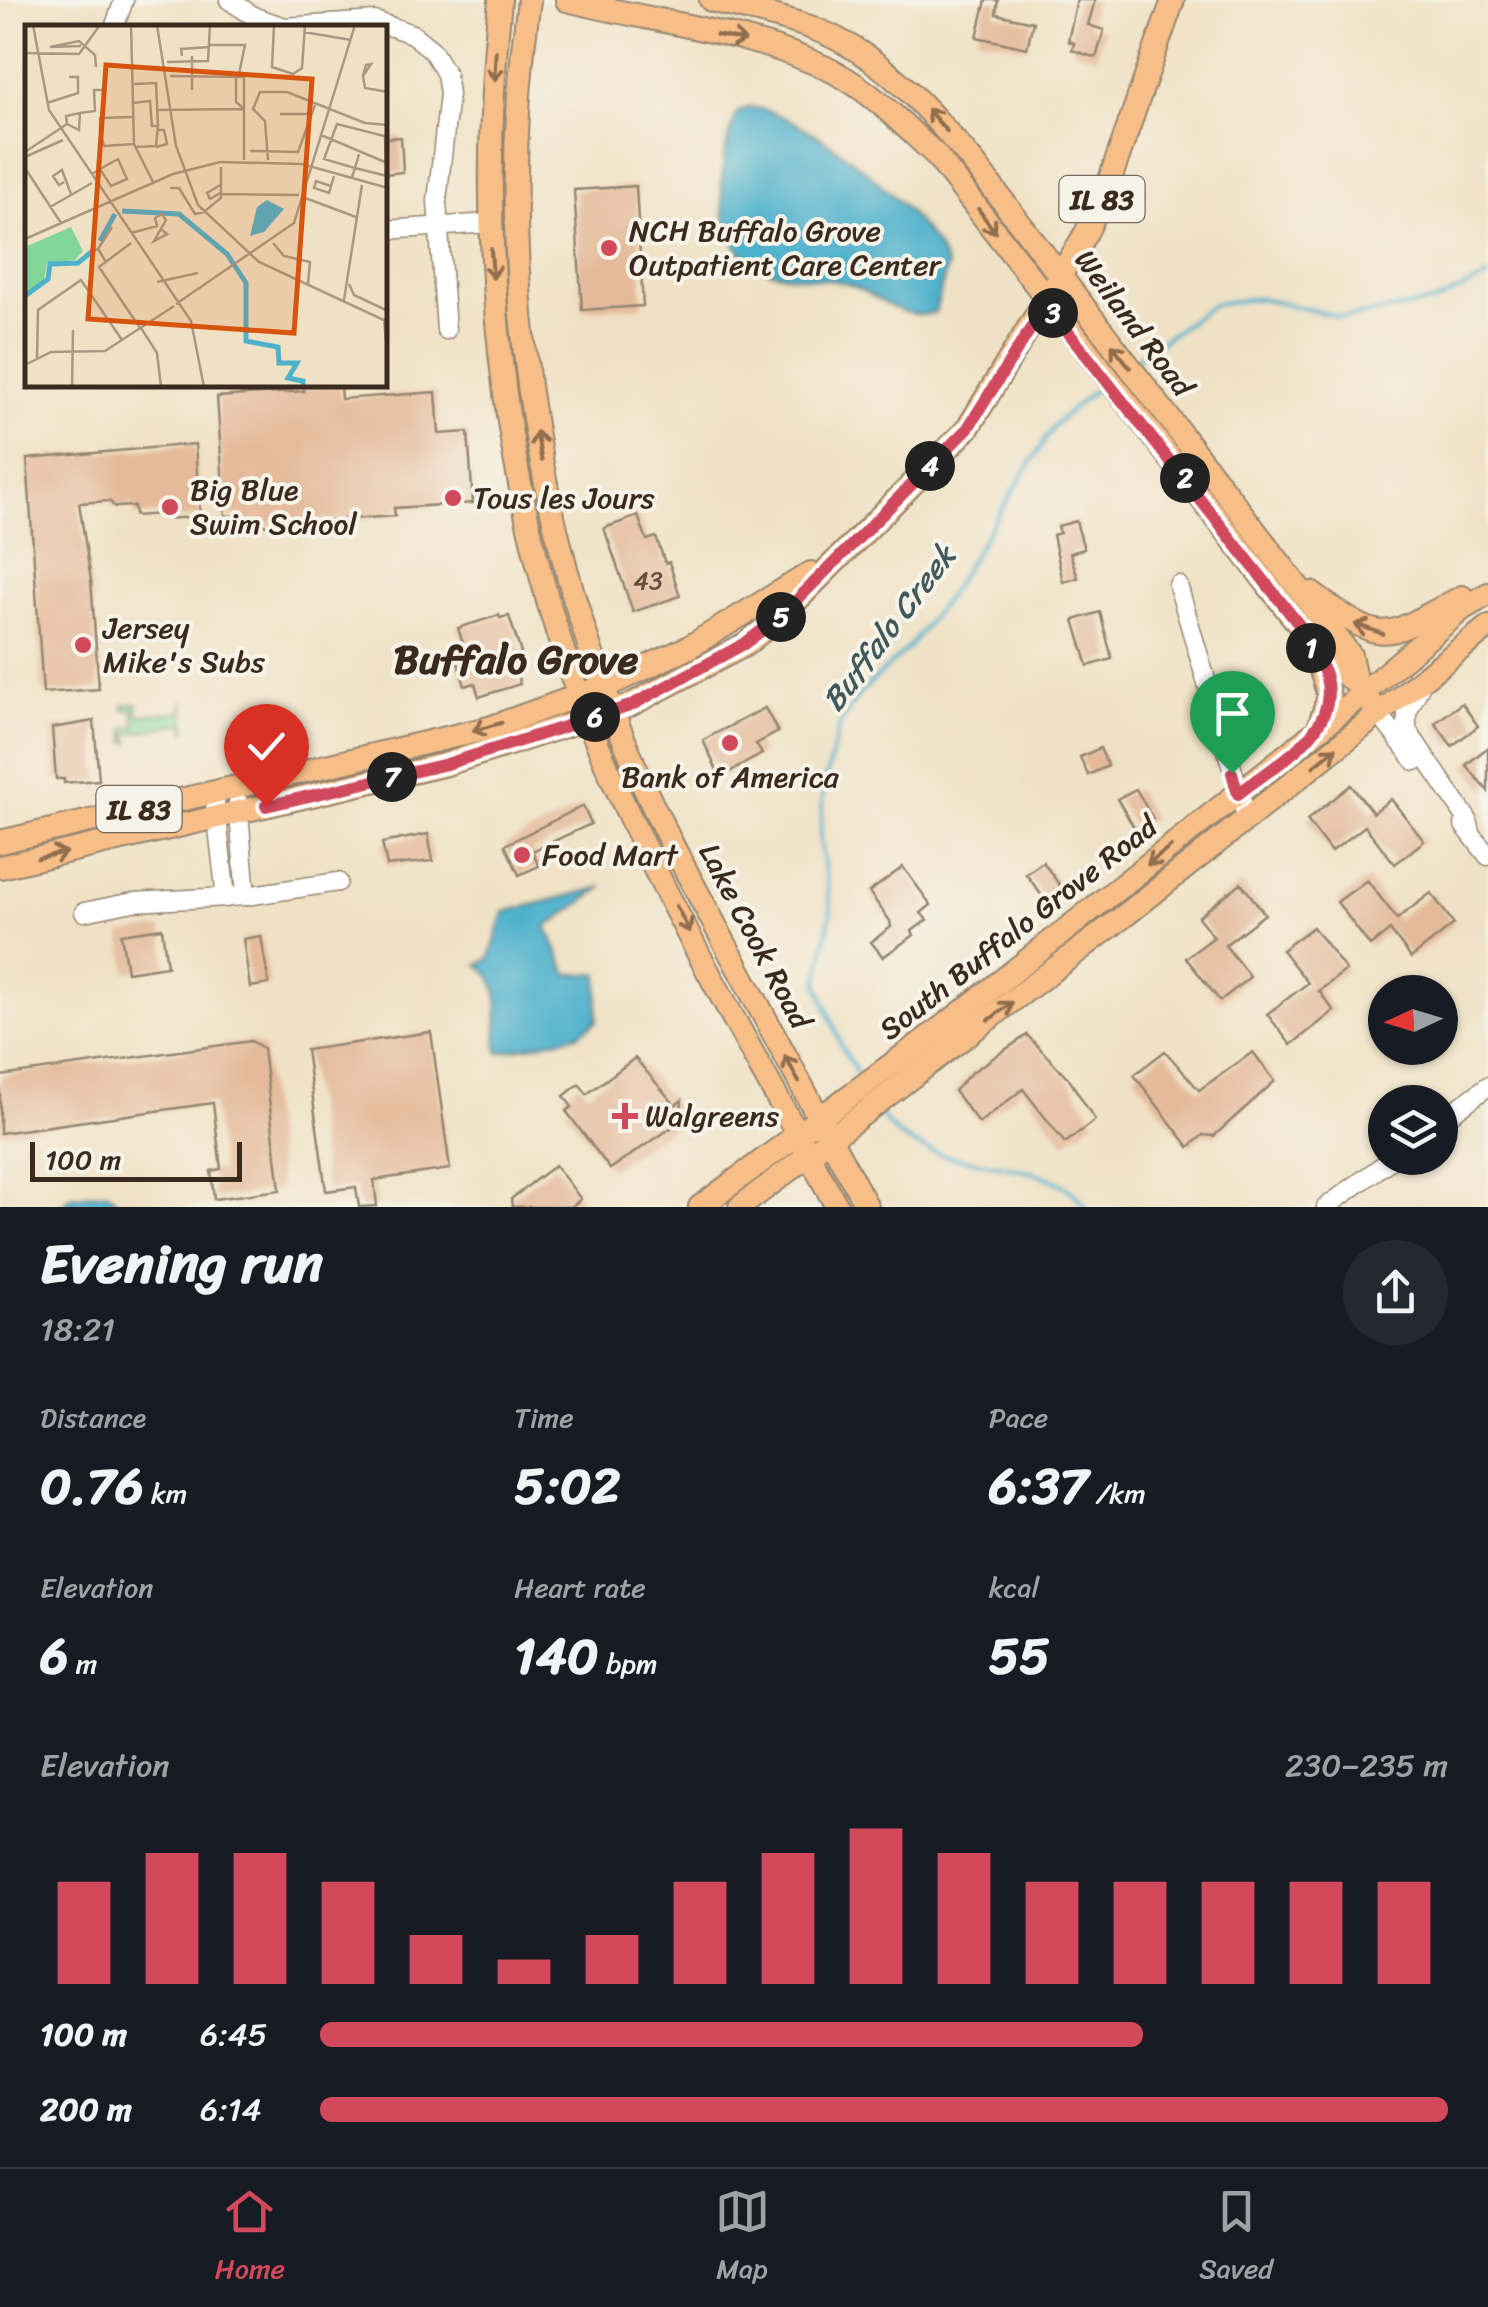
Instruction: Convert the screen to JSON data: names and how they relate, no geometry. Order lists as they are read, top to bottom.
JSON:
{
  "streets": {
    "main road": [
      "IL 83",
      "Weiland Road",
      "South Buffalo Grove Road",
      "Lake Cook Road"
    ]
  },
  "crossings": [
    ["IL 83", "Weiland Road"],
    ["IL 83", "Lake Cook Road"],
    ["Weiland Road", "South Buffalo Grove Road"],
    ["South Buffalo Grove Road", "Lake Cook Road"]
  ],
  "districts": ["Buffalo Grove"],
  "water": ["Buffalo Creek"],
  "places": {
    "other": [
      "NCH Buffalo Grove Outpatient Care Center",
      "Tous les Jours",
      "Big Blue Swim School",
      "Jersey Mike's Subs",
      "Bank of America",
      "Food Mart"
    ],
    "health": ["Walgreens"]
  },
  "house_numbers": ["43"],
  "scale_bar": "100 m",
  "north": "left",
  "page": {
    "pins": [
      "3",
      "4",
      "2",
      "5",
      "1",
      "6",
      "7"
    ],
    "scale": "100 m",
    "heading": ["Evening run", "18:21"],
    "stats": [
      ["Distance", "0.76 km"],
      ["Time", "5:02"],
      ["Pace", "6:37 /km"],
      ["Elevation", "6 m"],
      ["Heart rate", "140 bpm"],
      ["kcal", "55"]
    ],
    "chart": ["Elevation", "230–235 m"],
    "list": [
      {
        "name": "100 m",
        "note": "6:45"
      },
      {
        "name": "200 m",
        "note": "6:14"
      }
    ],
    "tabs": ["Home", "Map", "Saved"]
  }
}
